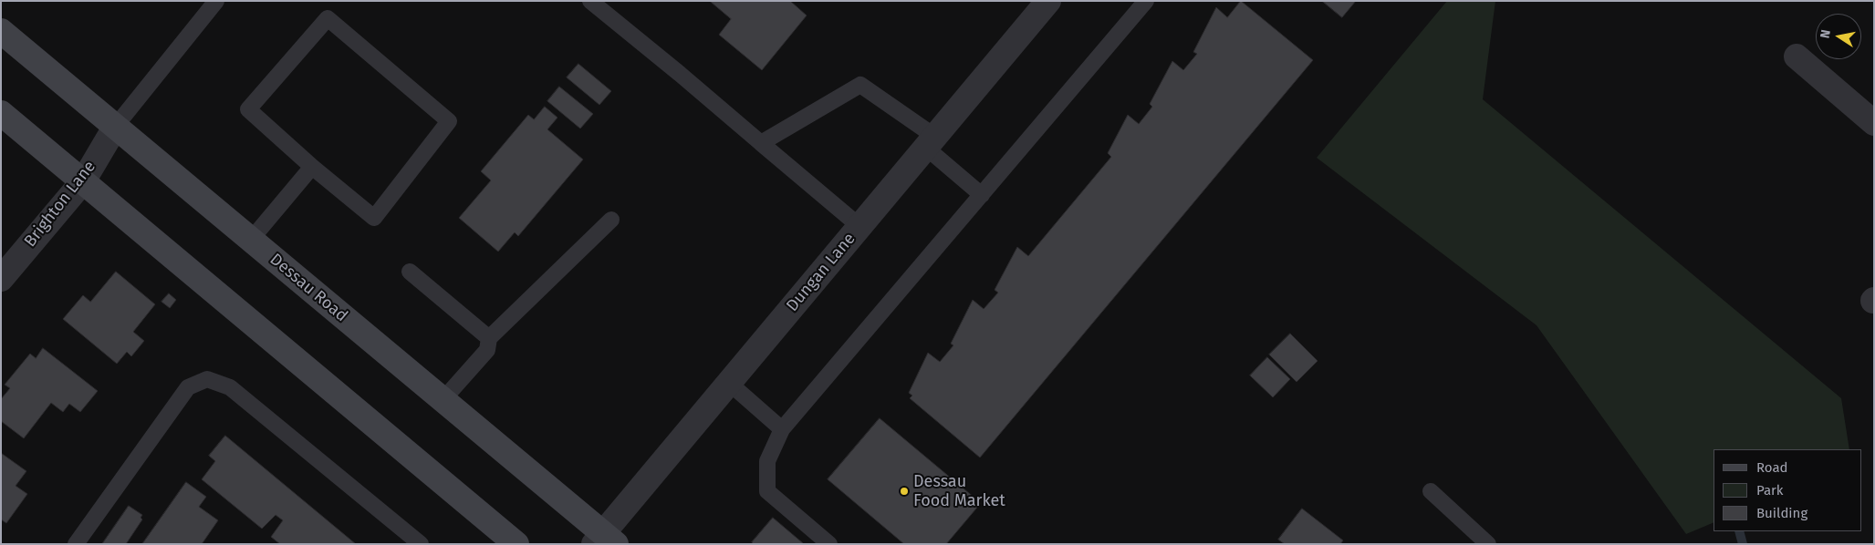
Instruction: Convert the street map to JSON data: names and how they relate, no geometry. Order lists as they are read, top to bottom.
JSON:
{
  "streets": {
    "main road": ["Dessau Road"],
    "street": ["Brighton Lane", "Dungan Lane"]
  },
  "crossings": [
    ["Brighton Lane", "Dessau Road"],
    ["Dungan Lane", "Dessau Road"]
  ],
  "places": ["Dessau Food Market"],
  "legend": ["Road", "Park", "Building"],
  "north": "left"
}
